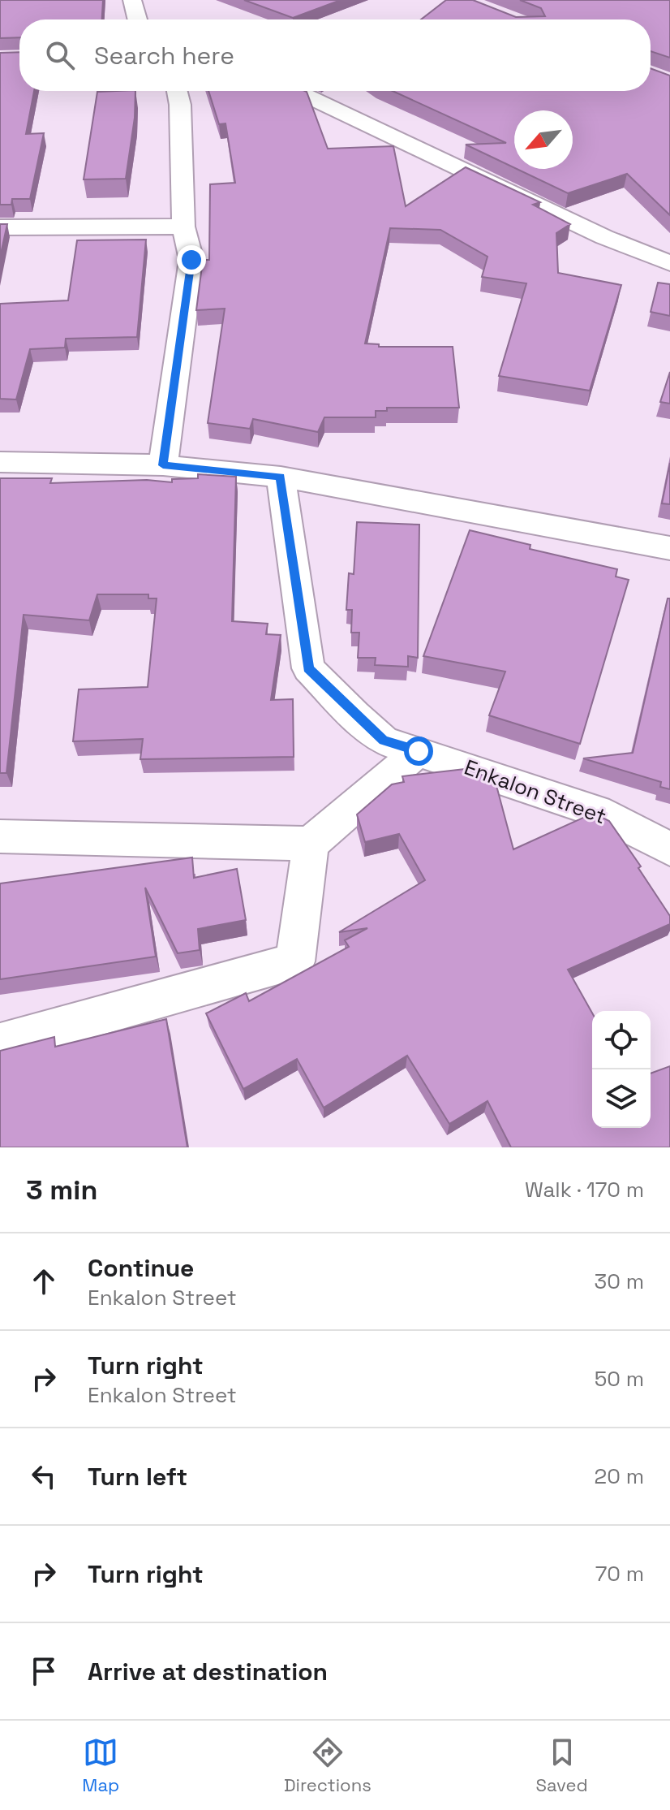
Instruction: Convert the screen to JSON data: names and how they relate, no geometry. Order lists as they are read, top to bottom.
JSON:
{
  "streets": {
    "street": ["Enkalon Street"]
  },
  "north": "bottom left",
  "page": {
    "search": "Search here",
    "heading": ["3 min", "Walk · 170 m"],
    "list": [
      ["Continue", "Enkalon Street", "30 m"],
      ["Turn right", "Enkalon Street", "50 m"],
      ["Turn left", "20 m"],
      ["Turn right", "70 m"],
      "Arrive at destination"
    ],
    "nav": ["Map", "Directions", "Saved"]
  }
}
